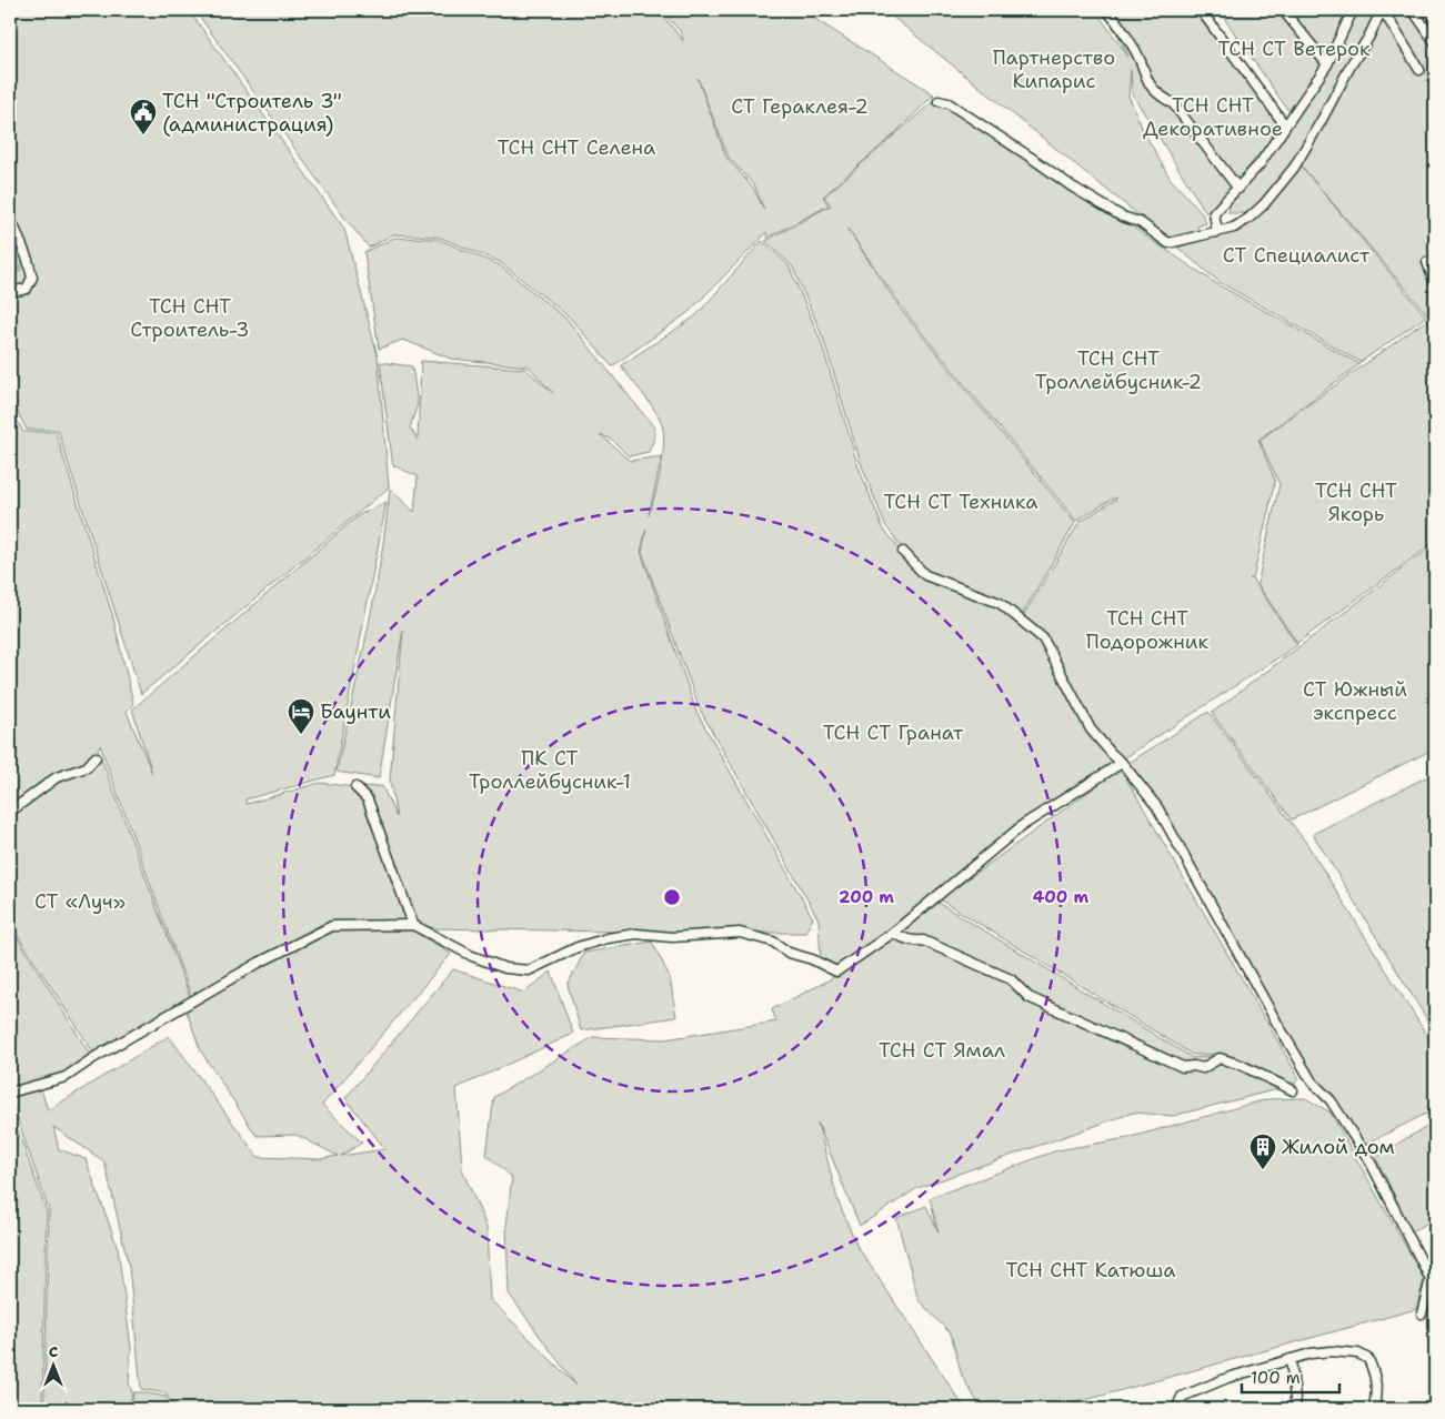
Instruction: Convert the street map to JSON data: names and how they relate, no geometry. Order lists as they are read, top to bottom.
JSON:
{
  "parks": [
    "ТСН СТ Ветерок",
    "Партнерство Кипарис",
    "ТСН СНТ Декоративное",
    "СТ Гераклея-2",
    "ТСН СНТ Селена",
    "СТ Специалист",
    "ТСН СНТ Строитель-3",
    "ТСН СНТ Троллейбусник-2",
    "ТСН СНТ Якорь",
    "ТСН СТ Техника",
    "ТСН СНТ Подорожник",
    "СТ Южный экспресс",
    "ТСН СТ Гранат",
    "ПК СТ Троллейбусник-1",
    "СТ «Луч»",
    "ТСН СТ Ямал",
    "ТСН СНТ Катюша"
  ],
  "places": {
    "public building": ["ТСН \"Строитель 3\" (администрация)"],
    "hotel": ["Баунти"],
    "building": ["Жилой дом"]
  },
  "scale_bar": "100 m",
  "north": "top",
  "rings": ["200 m", "400 m"]
}
